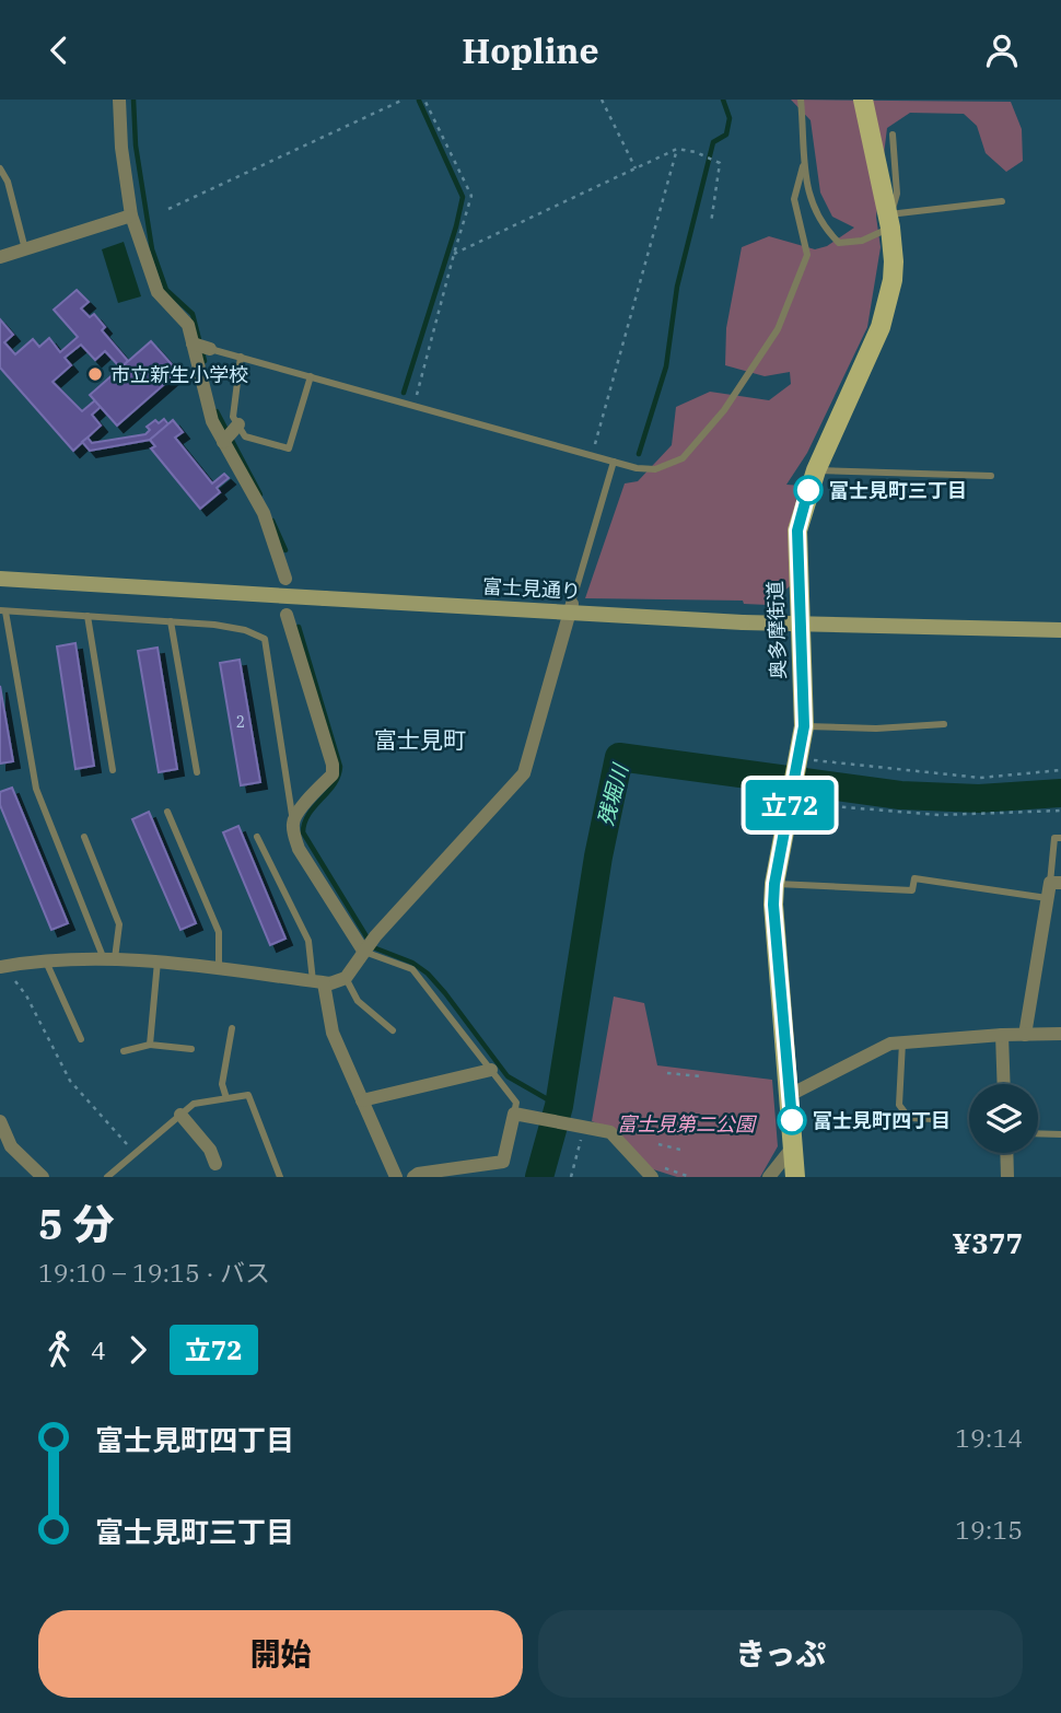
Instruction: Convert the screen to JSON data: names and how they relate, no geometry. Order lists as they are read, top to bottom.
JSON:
{
  "streets": {
    "main road": ["奥多摩街道"],
    "street": ["富士見通り"]
  },
  "crossings": [
    ["富士見通り", "奥多摩街道"]
  ],
  "districts": ["富士見町"],
  "water": ["残堀川"],
  "parks": ["富士見第二公園"],
  "places": ["市立新生小学校", "富士見町三丁目", "富士見町四丁目"],
  "lines": ["bus line 立72"],
  "house_numbers": ["2"],
  "page": {
    "header": "Hopline",
    "on_map": "立72",
    "heading": ["5 分", "19:10 – 19:15 · バス", "¥377"],
    "legs": ["4", "立72"],
    "list": [
      {
        "name": "富士見町四丁目",
        "value": "19:14"
      },
      {
        "name": "富士見町三丁目",
        "value": "19:15"
      }
    ],
    "buttons": ["開始", "きっぷ"]
  }
}
